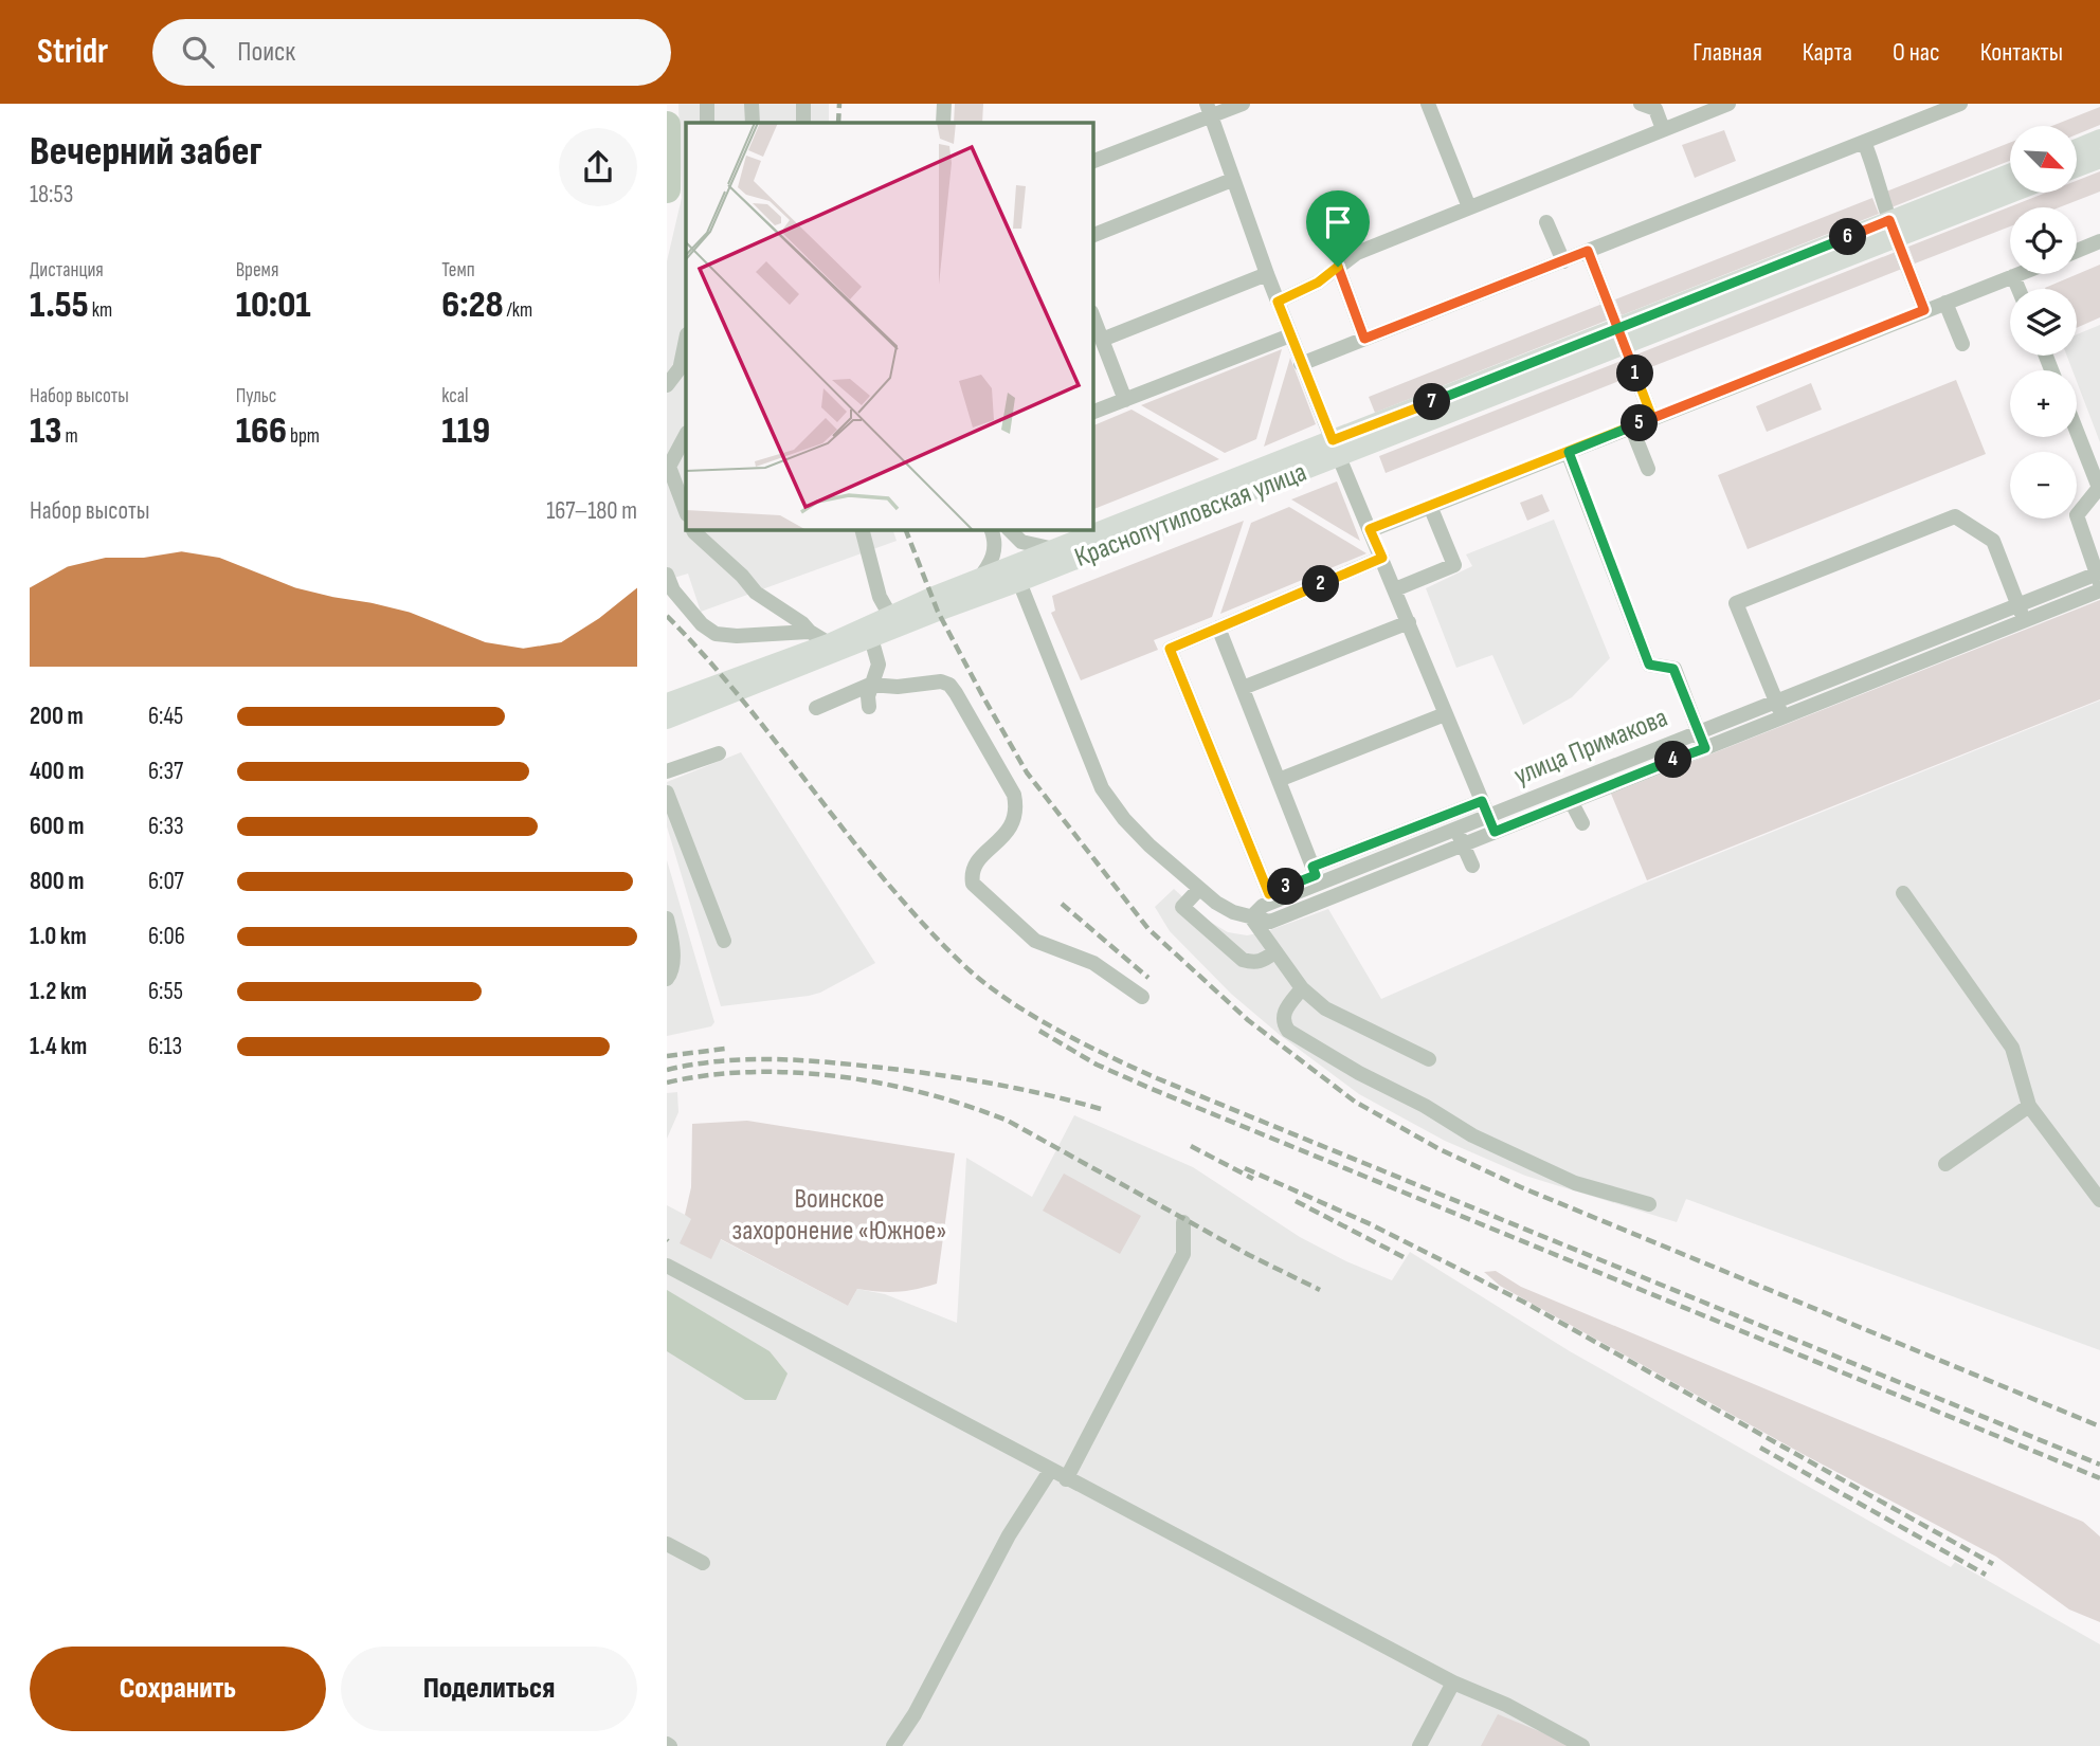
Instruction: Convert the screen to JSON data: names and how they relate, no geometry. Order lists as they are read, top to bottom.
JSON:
{
  "streets": {
    "main road": ["Краснопутиловская улица"],
    "street": ["улица Примакова"]
  },
  "parks": ["Воинское захоронение «Южное»"],
  "north": "bottom right",
  "page": {
    "header": "Stridr",
    "search": "Поиск",
    "nav": [
      "Главная",
      "Карта",
      "О нас",
      "Контакты"
    ],
    "heading": ["Вечерний забег", "18:53"],
    "map_buttons": ["+", "−"],
    "pins": [
      "6",
      "1",
      "7",
      "5",
      "2",
      "4",
      "3"
    ],
    "stats": [
      ["Дистанция", "1.55 km"],
      ["Время", "10:01"],
      ["Темп", "6:28 /km"],
      ["Набор высоты", "13 m"],
      ["Пульс", "166 bpm"],
      ["kcal", "119"]
    ],
    "chart": ["Набор высоты", "167–180 m"],
    "list": [
      {
        "name": "200 m",
        "note": "6:45"
      },
      {
        "name": "400 m",
        "note": "6:37"
      },
      {
        "name": "600 m",
        "note": "6:33"
      },
      {
        "name": "800 m",
        "note": "6:07"
      },
      {
        "name": "1.0 km",
        "note": "6:06"
      },
      {
        "name": "1.2 km",
        "note": "6:55"
      },
      {
        "name": "1.4 km",
        "note": "6:13"
      }
    ],
    "buttons": ["Сохранить", "Поделиться"]
  }
}
